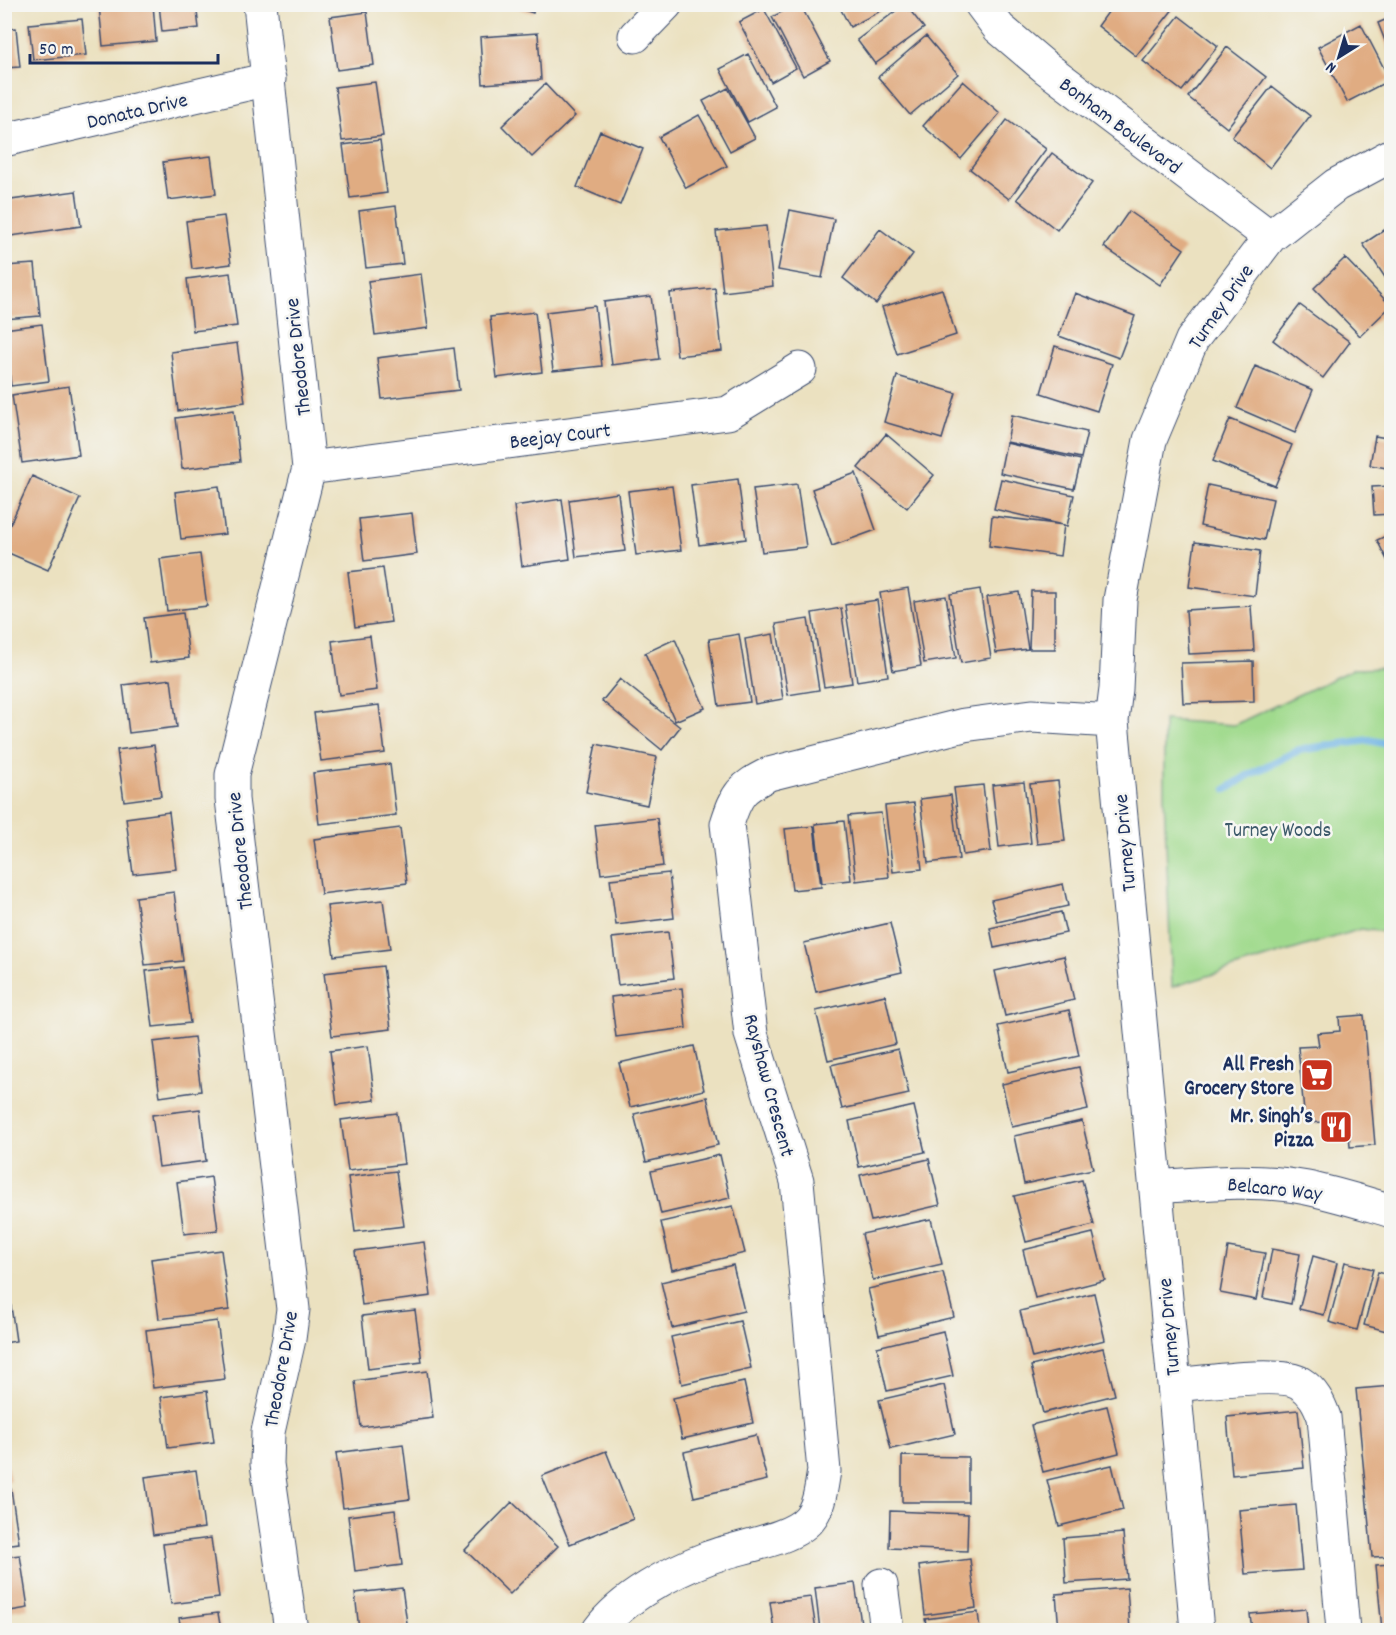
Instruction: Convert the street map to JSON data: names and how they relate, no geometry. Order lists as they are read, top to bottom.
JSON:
{
  "streets": {
    "street": [
      "Donata Drive",
      "Bonham Boulevard",
      "Turney Drive",
      "Theodore Drive",
      "Beejay Court",
      "Rayshaw Crescent",
      "Belcaro Way"
    ]
  },
  "crossings": [
    ["Donata Drive", "Theodore Drive"],
    ["Bonham Boulevard", "Turney Drive"],
    ["Turney Drive", "Rayshaw Crescent"],
    ["Turney Drive", "Belcaro Way"],
    ["Theodore Drive", "Beejay Court"]
  ],
  "parks": ["Turney Woods"],
  "places": {
    "supermarket": ["All Fresh Grocery Store"],
    "restaurant": ["Mr. Singh’s Pizza"]
  },
  "scale_bar": "50 m",
  "north": "bottom left"
}
